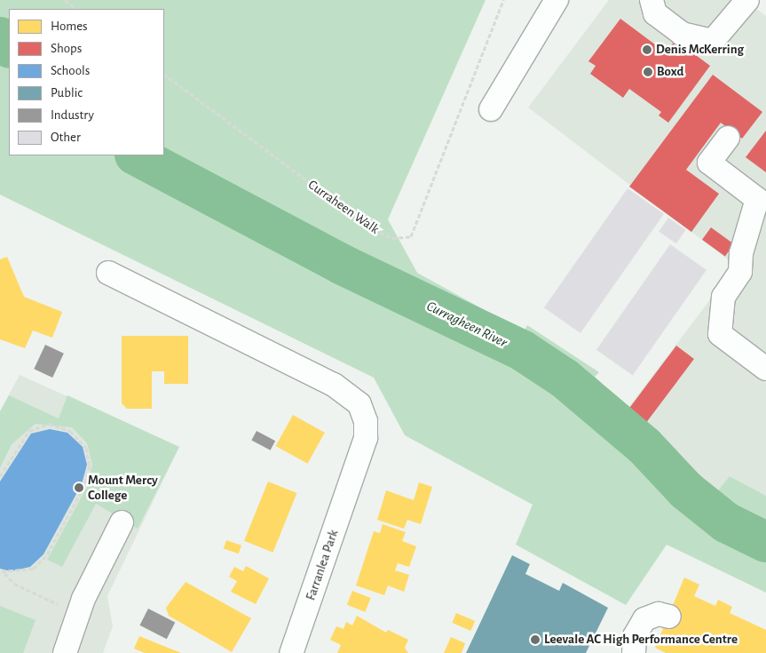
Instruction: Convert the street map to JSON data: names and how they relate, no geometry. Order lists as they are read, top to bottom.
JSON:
{
  "streets": {
    "street": ["Farranlea Park"],
    "path": ["Curraheen Walk"]
  },
  "water": ["Curragheen River"],
  "places": [
    "Denis McKerring",
    "Boxd",
    "Mount Mercy College",
    "Leevale AC High Performance Centre"
  ],
  "legend": [
    "Homes",
    "Shops",
    "Schools",
    "Public",
    "Industry",
    "Other"
  ]
}
